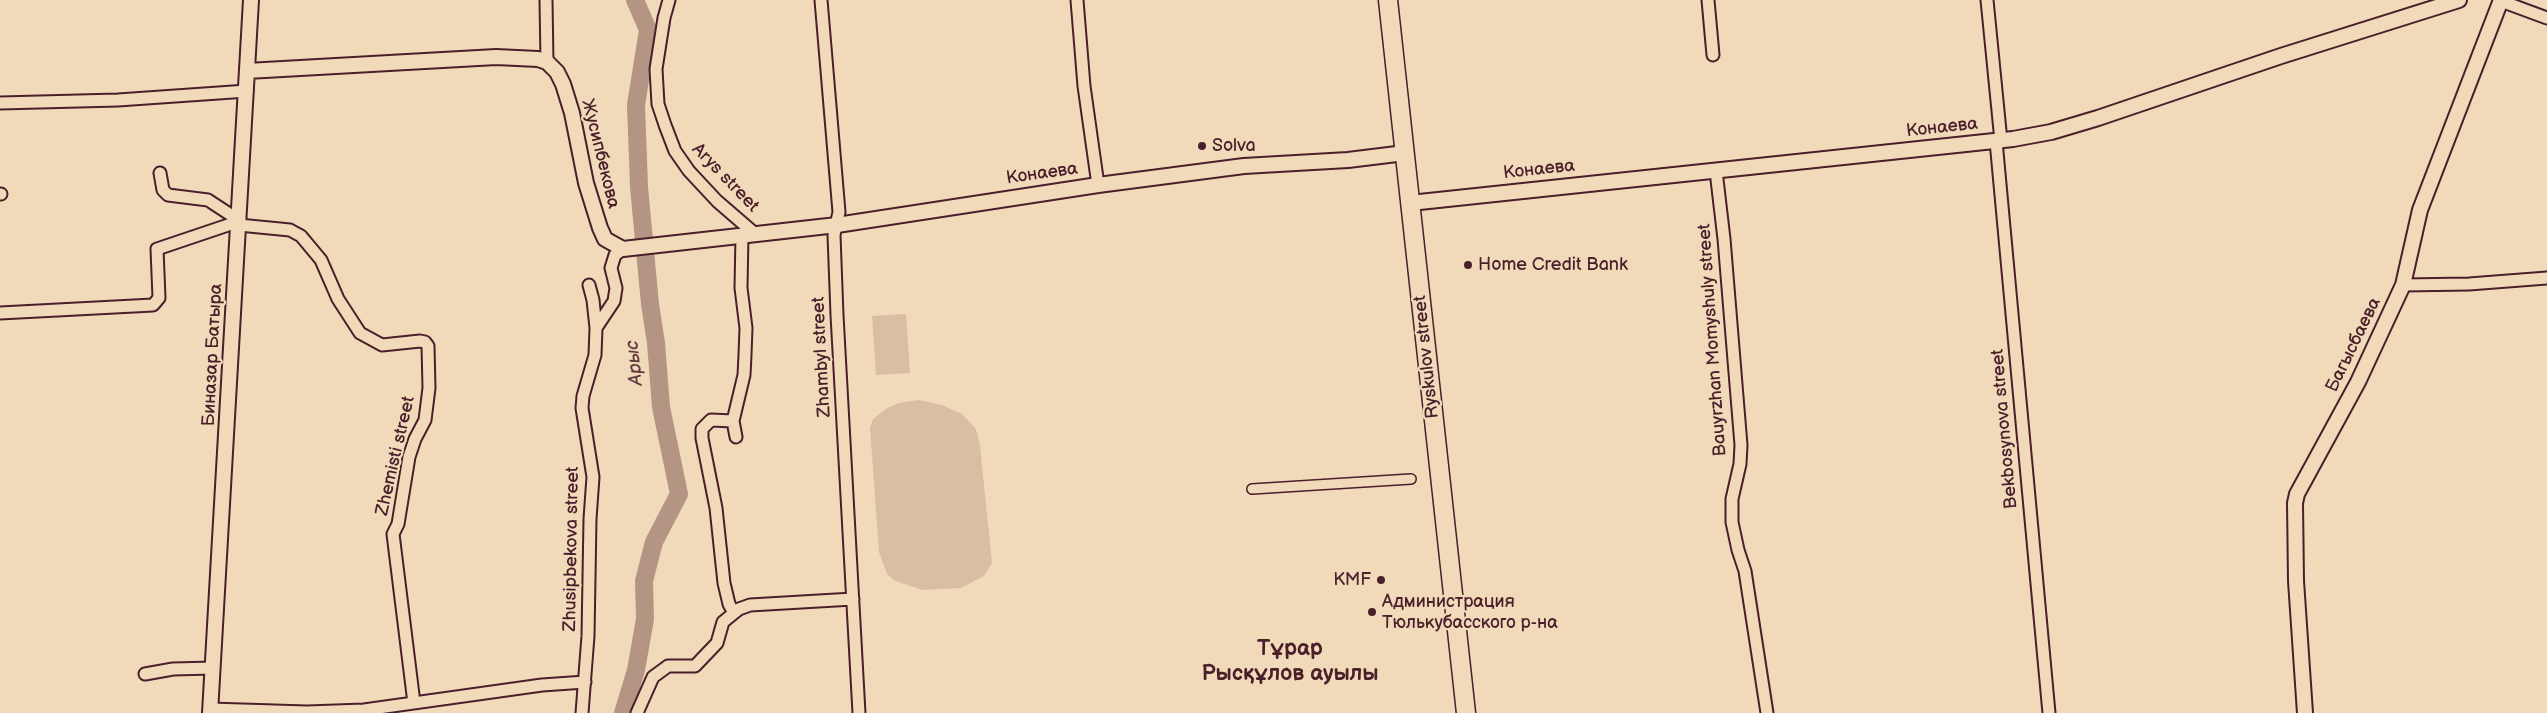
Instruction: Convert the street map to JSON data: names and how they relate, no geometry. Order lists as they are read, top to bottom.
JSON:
{
  "streets": {
    "main road": ["Ryskulov street"],
    "street": [
      "Конаева",
      "Жусипбекова",
      "Arys street",
      "Bauyrzhan Momyshuly street",
      "Багысбаева",
      "Биназар Батыра",
      "Zhambyl street",
      "Bekbosynova street",
      "Zhemisti street",
      "Zhusipbekova street"
    ]
  },
  "crossings": [
    ["Конаева", "Жусипбекова"],
    ["Конаева", "Arys street"],
    ["Конаева", "Bauyrzhan Momyshuly street"],
    ["Конаева", "Zhambyl street"],
    ["Конаева", "Ryskulov street"],
    ["Конаева", "Bekbosynova street"],
    ["Биназар Батыра", "Zhemisti street"]
  ],
  "districts": ["Тұрар Рысқұлов ауылы"],
  "water": ["Арыс"],
  "places": [
    "Solva",
    "Home Credit Bank",
    "KMF",
    "Администрация Тюлькубасского р-на"
  ]
}
